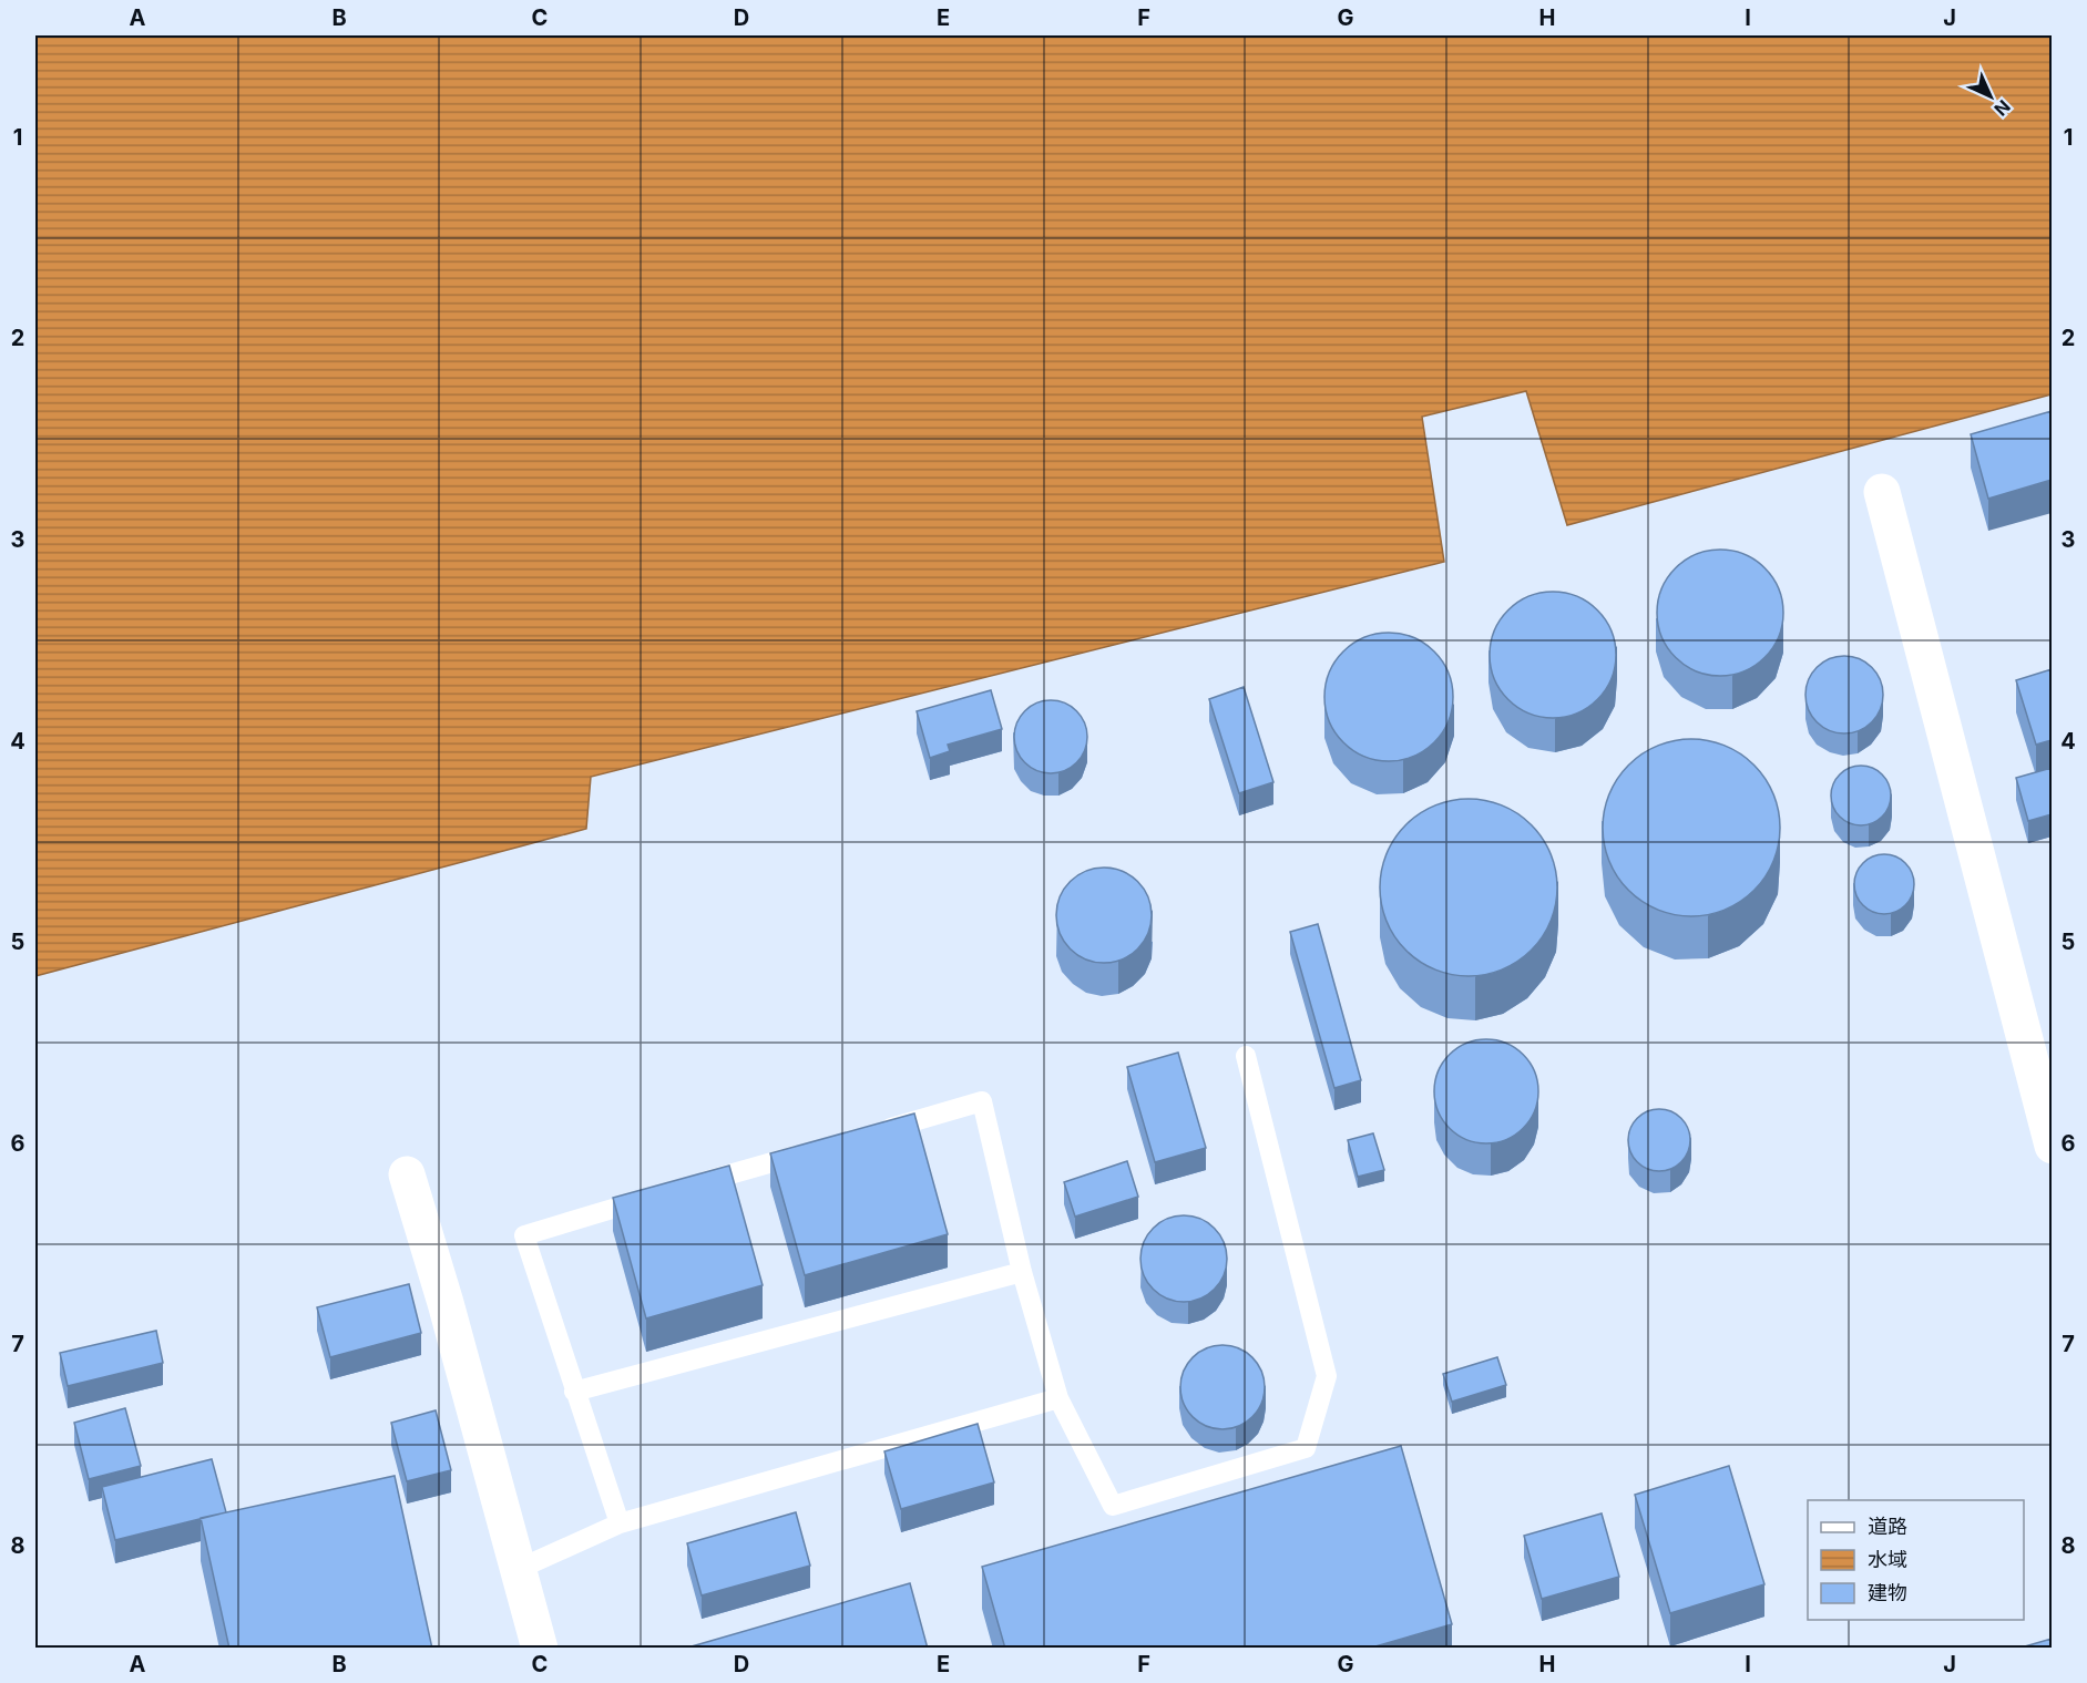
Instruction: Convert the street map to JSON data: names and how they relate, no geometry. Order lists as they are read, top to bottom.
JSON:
{
  "legend": ["道路", "水域", "建物"],
  "north": "bottom right",
  "grid": {
    "columns": [
      "A",
      "B",
      "C",
      "D",
      "E",
      "F",
      "G",
      "H",
      "I",
      "J"
    ],
    "rows": [
      "1",
      "2",
      "3",
      "4",
      "5",
      "6",
      "7",
      "8"
    ]
  }
}
